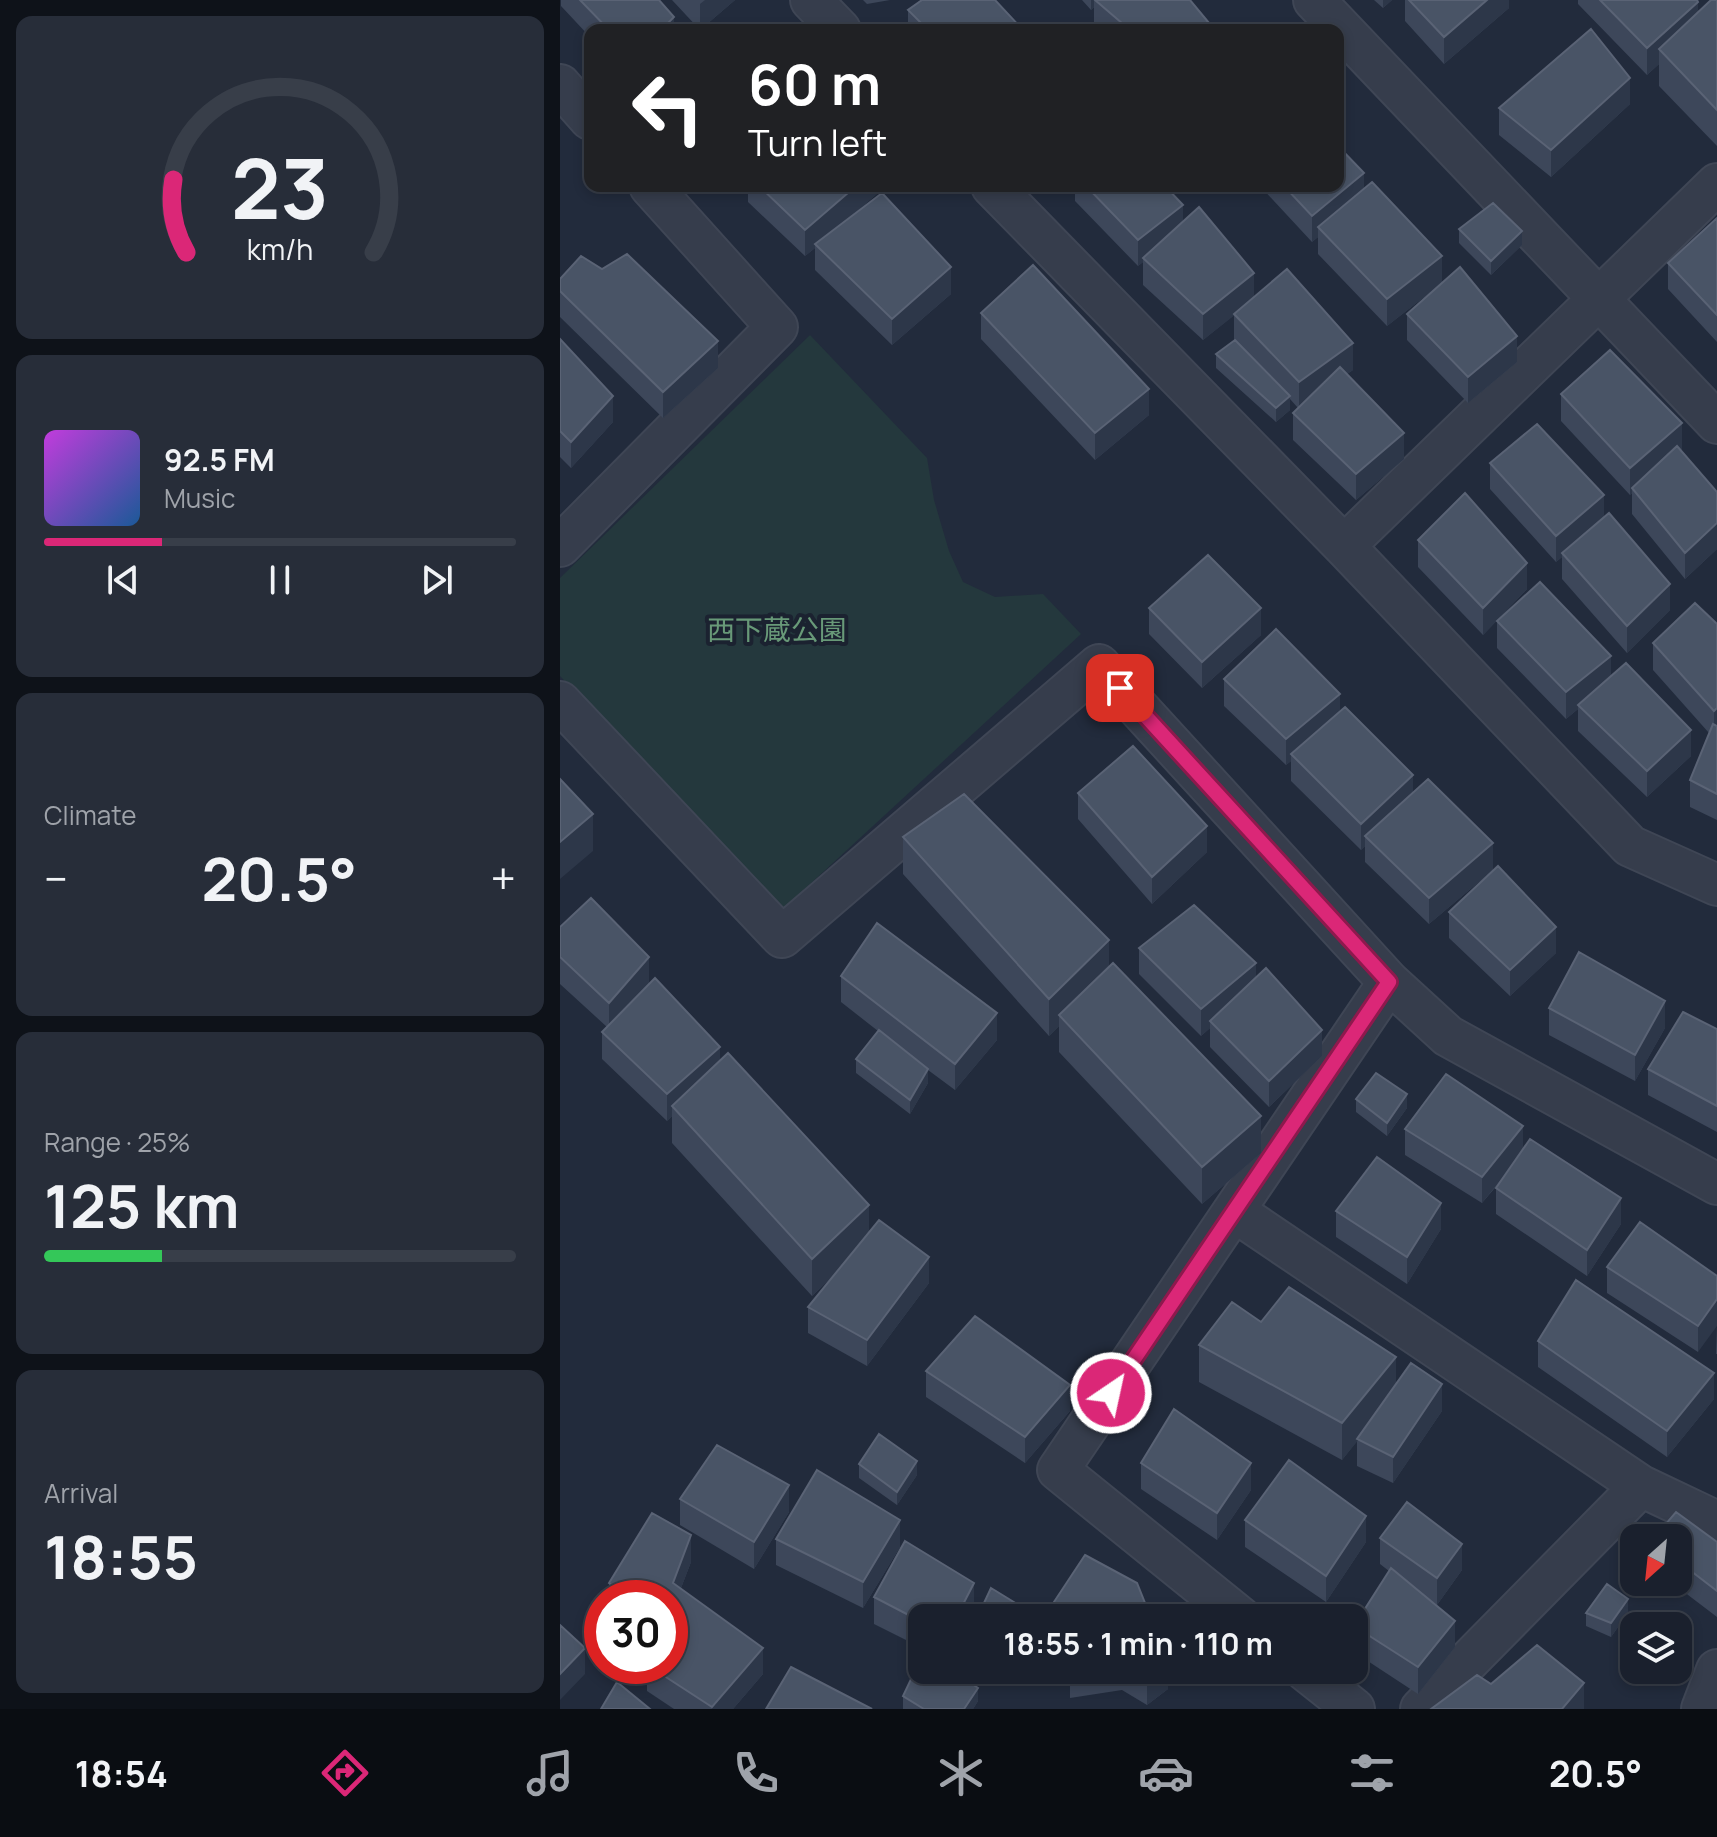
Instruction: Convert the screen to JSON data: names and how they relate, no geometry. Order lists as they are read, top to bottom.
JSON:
{
  "parks": ["西下蔵公園"],
  "north": "bottom left",
  "page": {
    "turn": ["60 m", "Turn left"],
    "song": ["92.5 FM", "Music"],
    "tile": [
      "Climate",
      ["Range · 25%", "125 km"],
      ["Arrival", "18:55"]
    ],
    "heat": ["−", "20.5°", "+"],
    "limit": "30",
    "trip": "18:55 · 1 min · 110 m",
    "tabs": ["18:54", "20.5°"],
    "gauge": ["23", "km/h"]
  }
}
